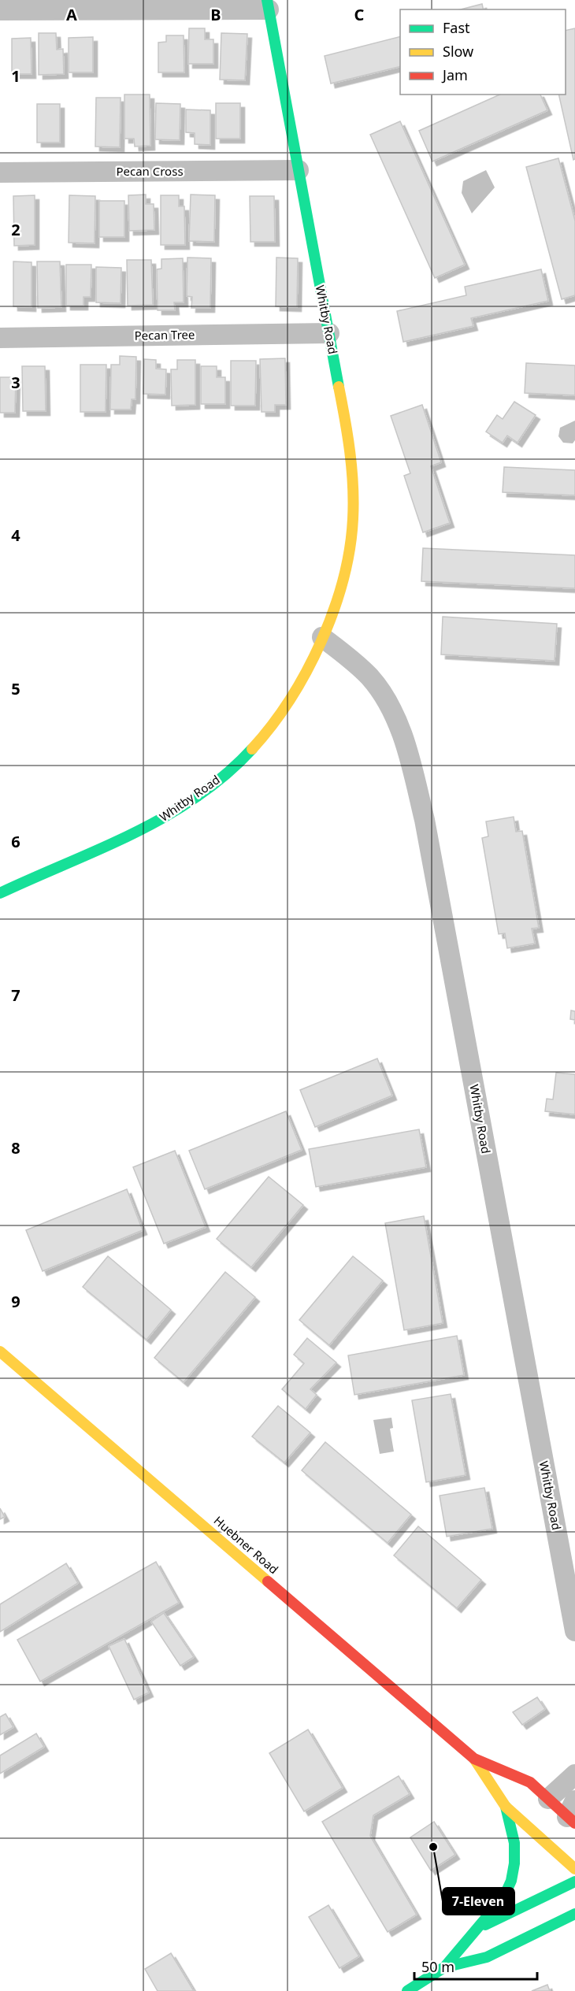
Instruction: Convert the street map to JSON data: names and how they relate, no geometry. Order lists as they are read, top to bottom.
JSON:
{
  "streets": {
    "main road": ["Whitby Road", "Huebner Road"],
    "street": ["Pecan Cross", "Pecan Tree"]
  },
  "crossings": [
    ["Pecan Cross", "Whitby Road"],
    ["Whitby Road", "Pecan Tree"]
  ],
  "places": ["7-Eleven"],
  "legend": ["Fast", "Slow", "Jam"],
  "scale_bar": "50 m",
  "grid": {
    "columns": ["A", "B", "C"],
    "rows": [
      "1",
      "2",
      "3",
      "4",
      "5",
      "6",
      "7",
      "8",
      "9"
    ]
  }
}
